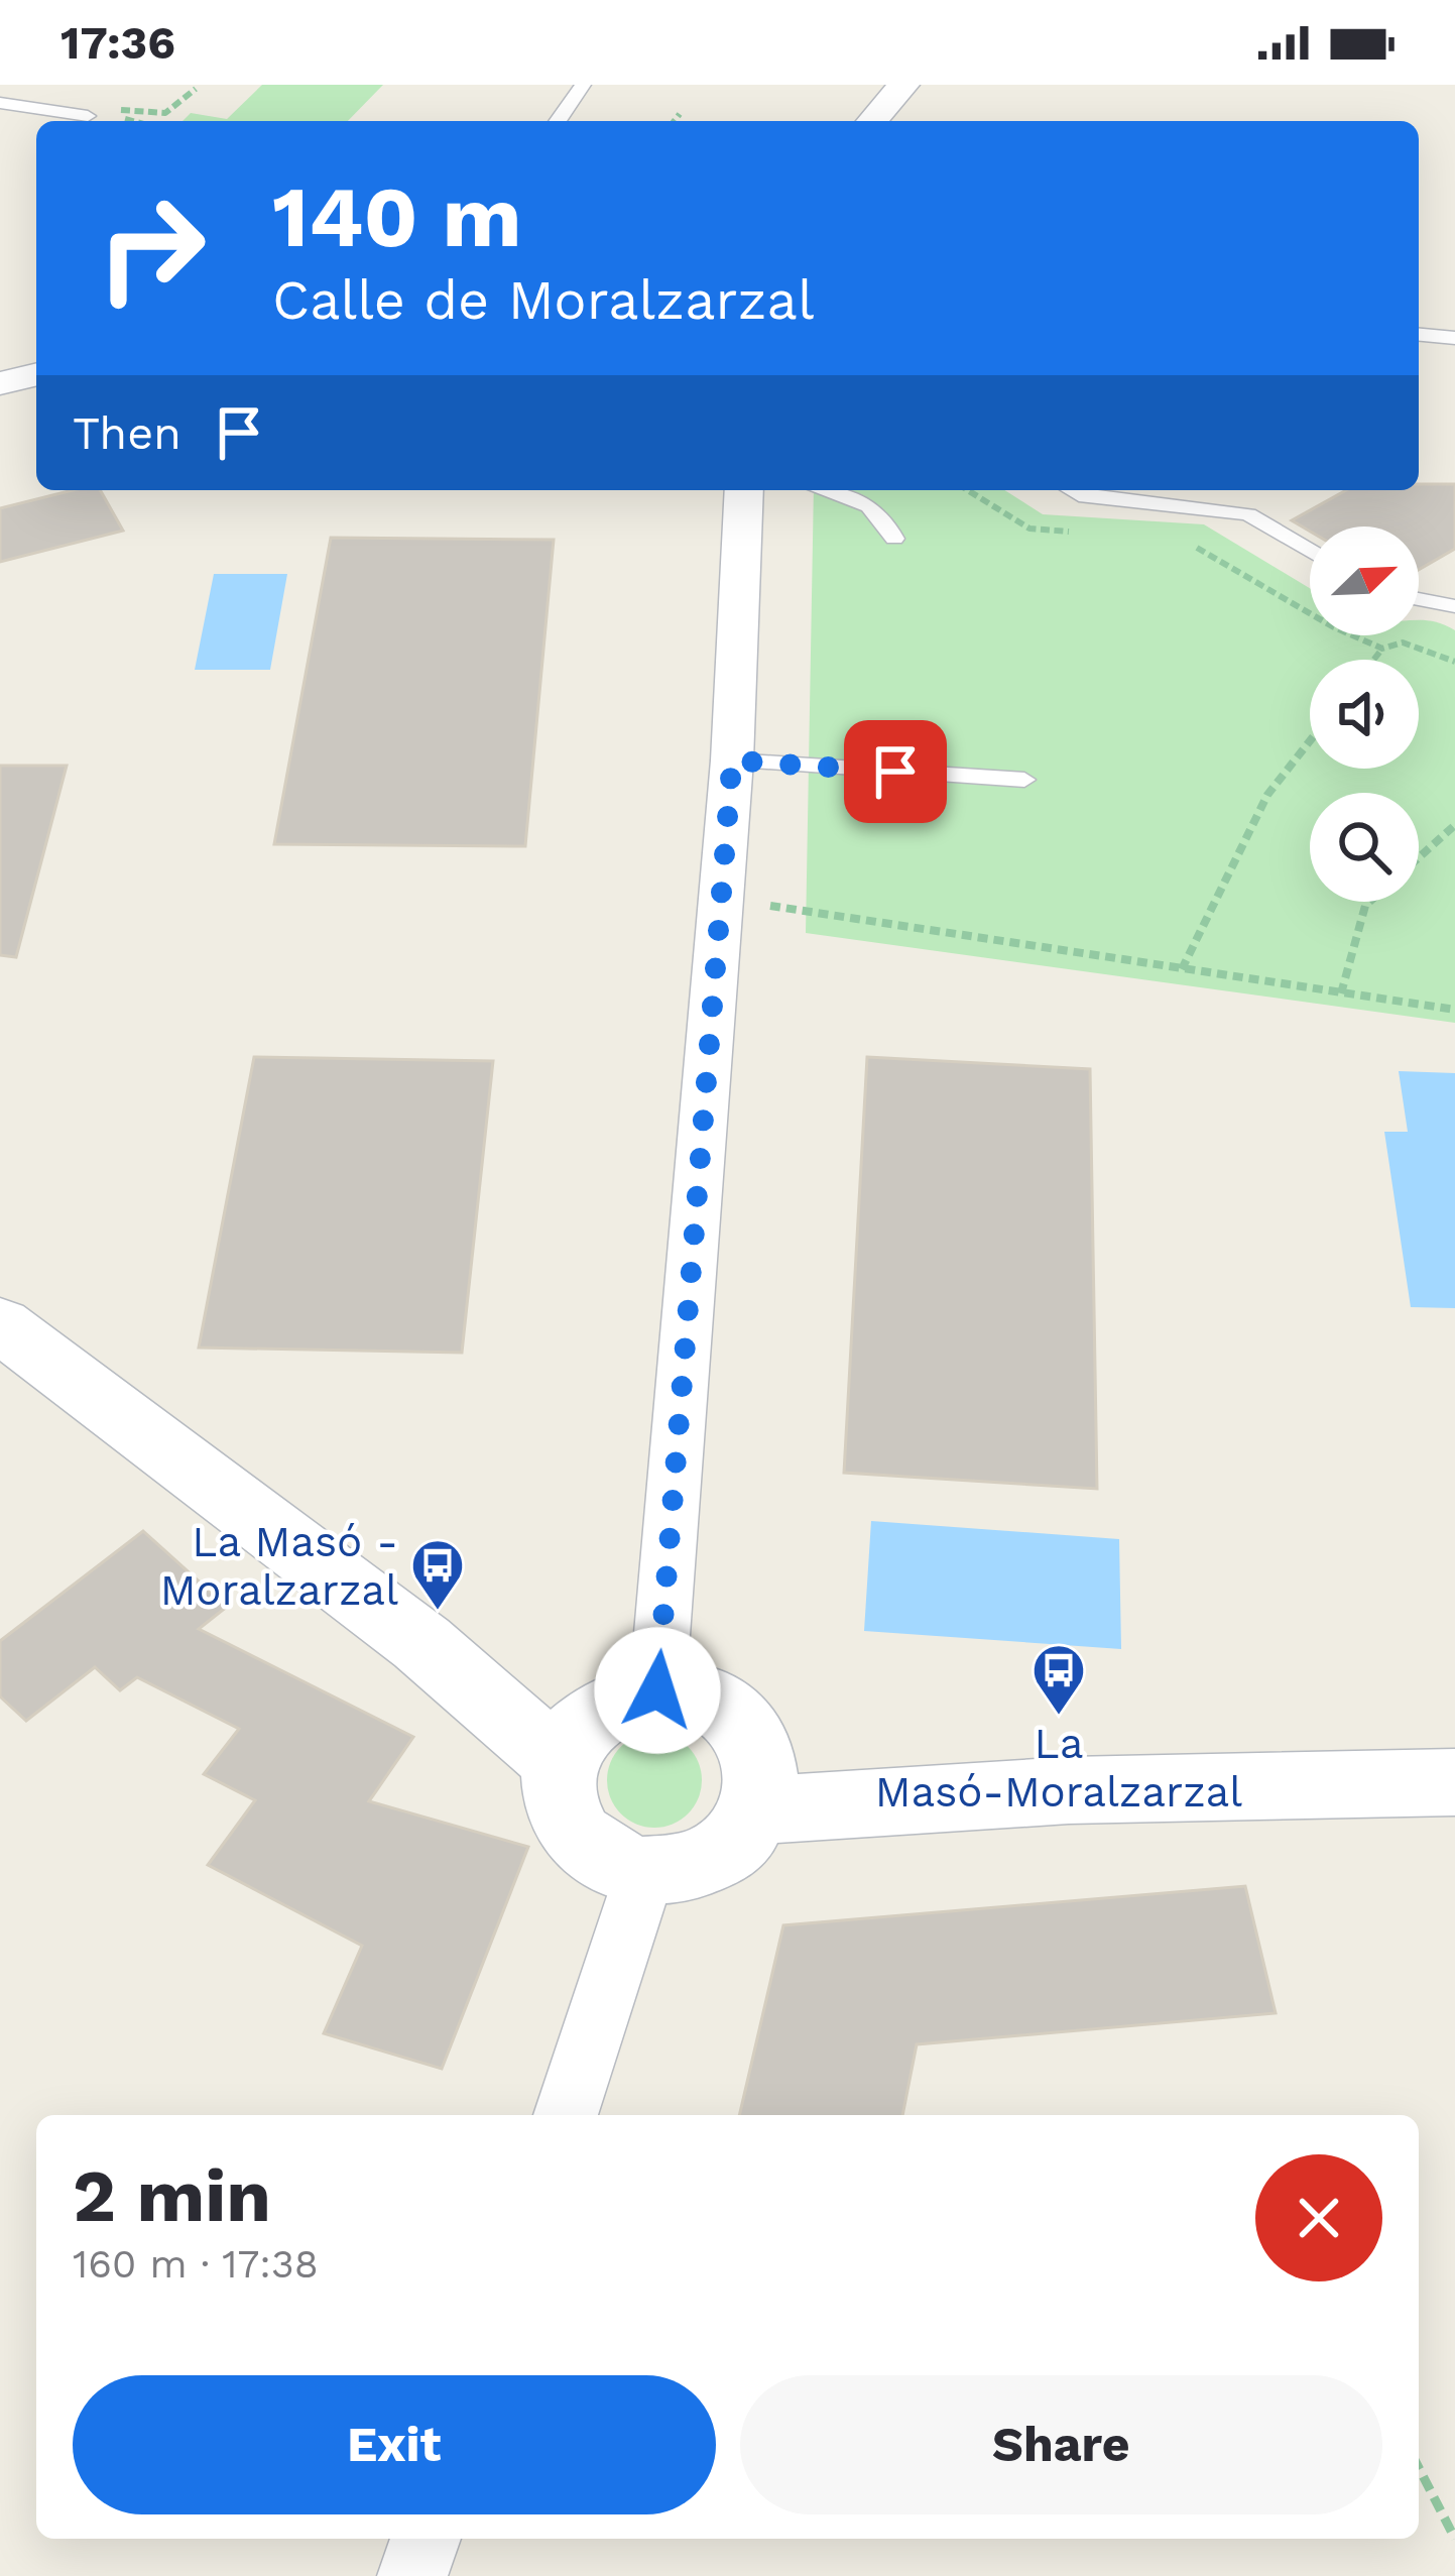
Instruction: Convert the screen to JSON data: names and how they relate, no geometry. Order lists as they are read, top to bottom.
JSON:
{
  "places": {
    "bus stop": ["La Masó - Moralzarzal", "La Masó-Moralzarzal"]
  },
  "north": "top right",
  "page": {
    "status": "17:36",
    "turn": ["140 m", "Calle de Moralzarzal"],
    "then": "Then",
    "heading": ["2 min", "160 m · 17:38"],
    "buttons": ["Exit", "Share"]
  }
}
